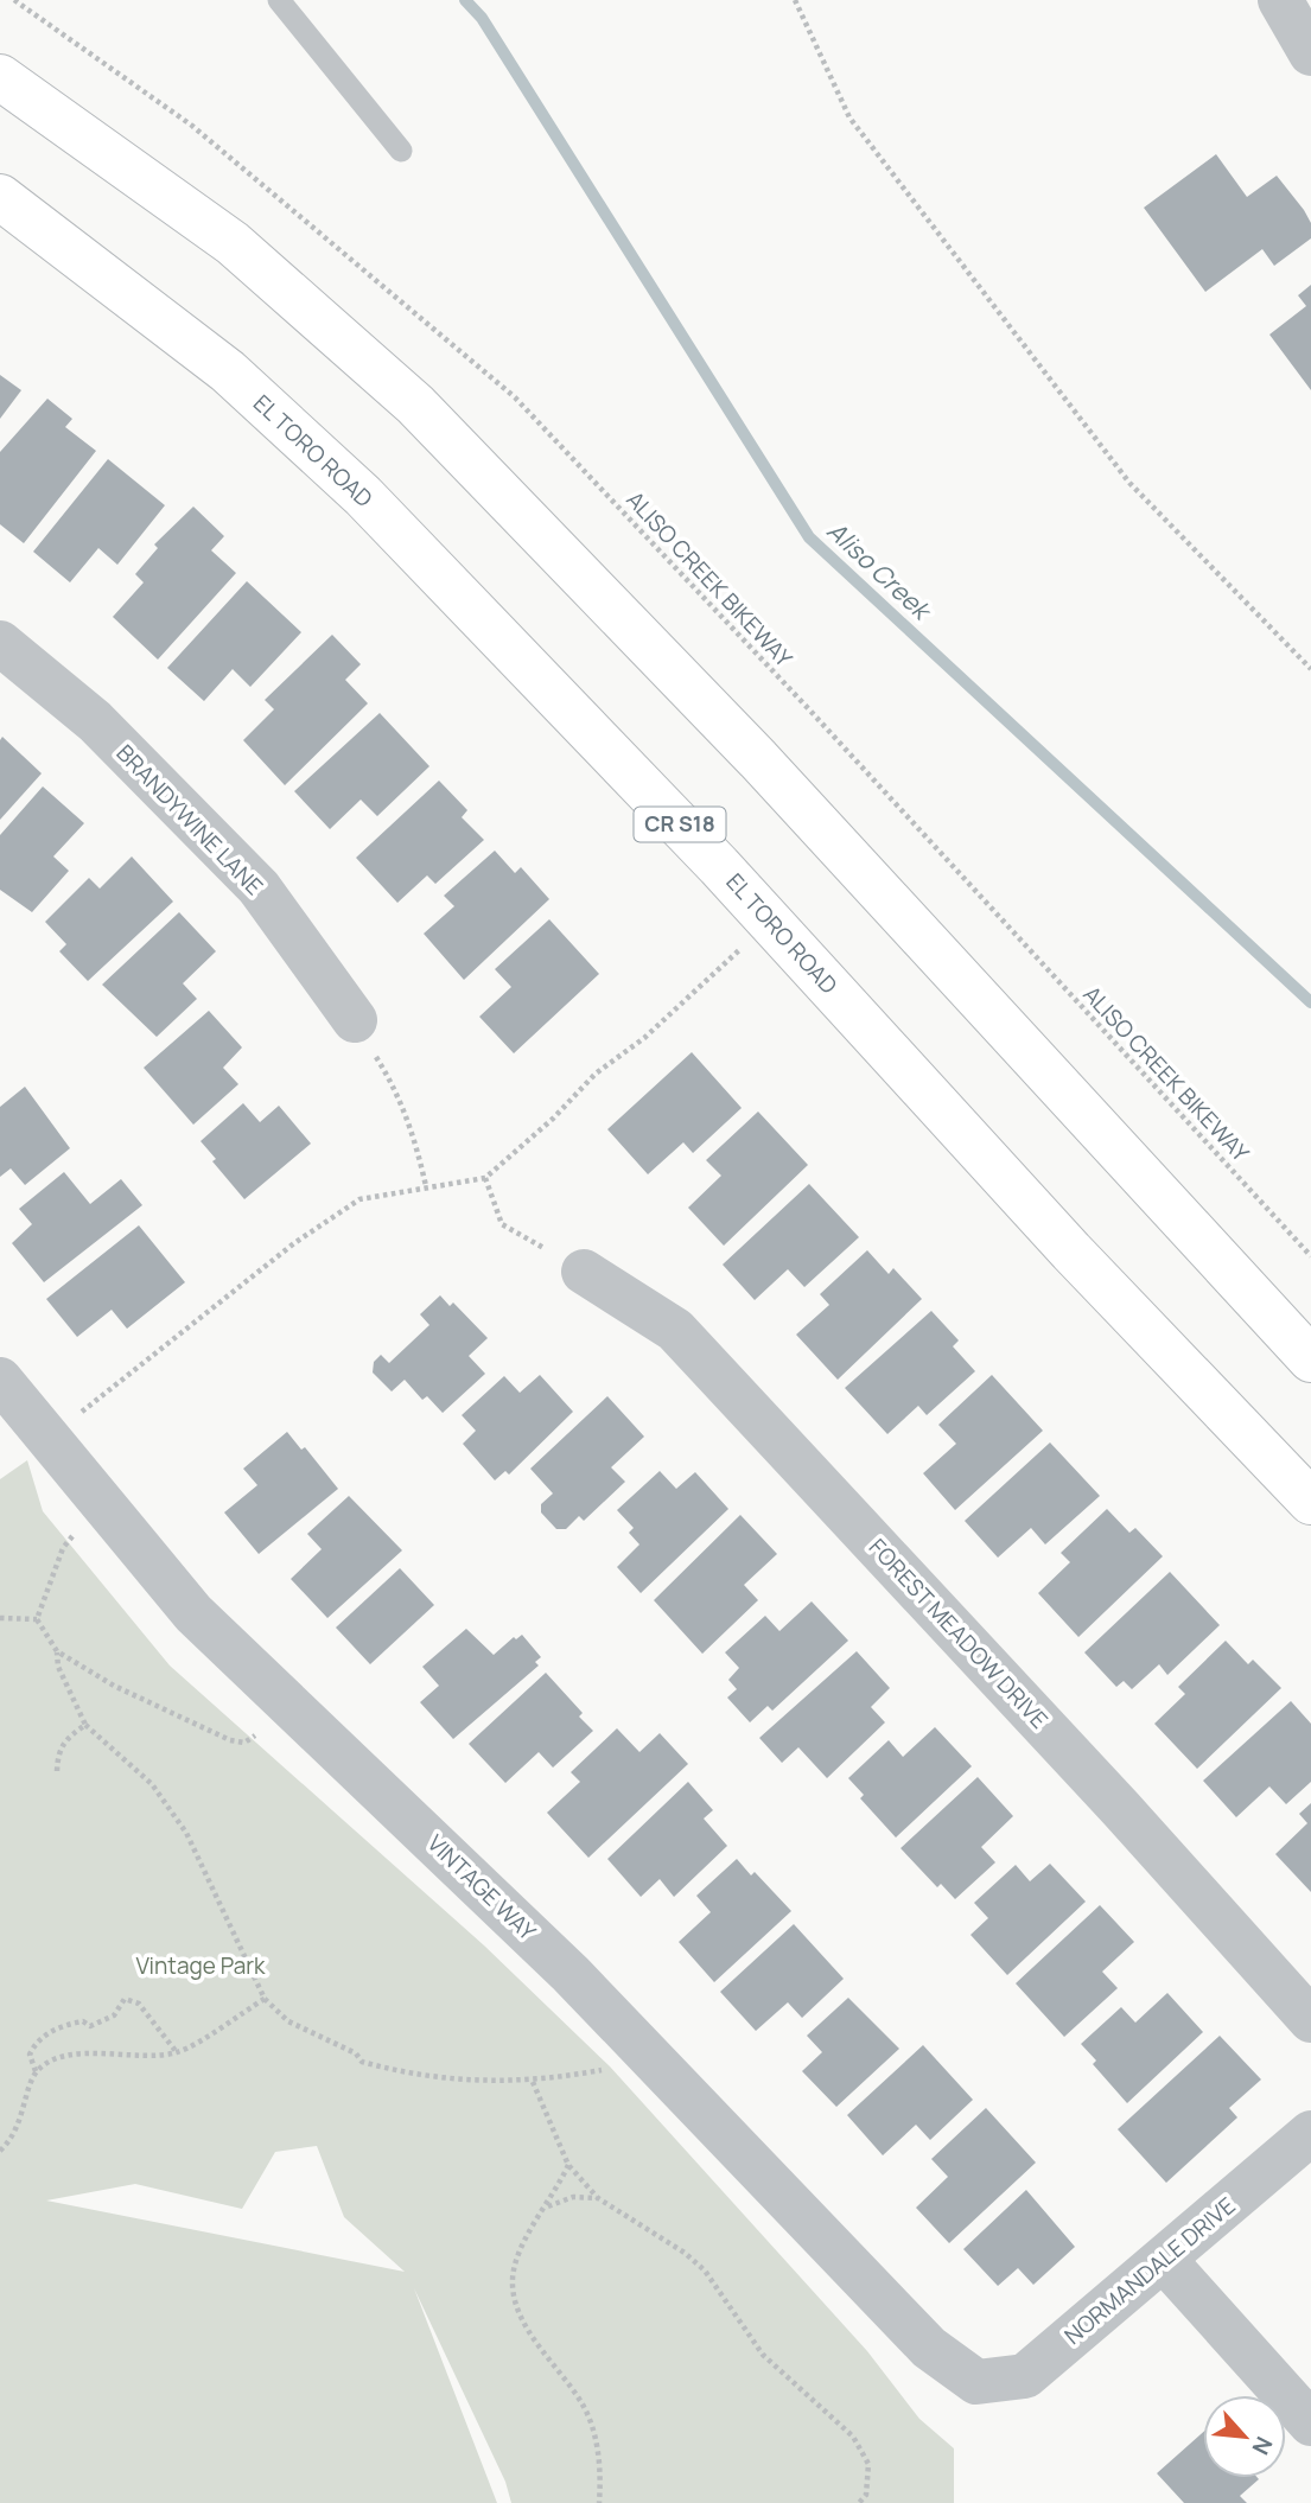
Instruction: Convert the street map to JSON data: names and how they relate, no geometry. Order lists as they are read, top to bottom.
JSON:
{
  "streets": {
    "main road": ["EL TORO ROAD", "CR S18"],
    "street": [
      "BRANDYWINE LANE",
      "FOREST MEADOW DRIVE",
      "VINTAGE WAY",
      "NORMANDALE DRIVE"
    ],
    "path": ["ALISO CREEK BIKEWAY"]
  },
  "crossings": [
    ["VINTAGE WAY", "NORMANDALE DRIVE"]
  ],
  "water": ["Aliso Creek"],
  "parks": ["Vintage Park"],
  "north": "bottom right"
}
